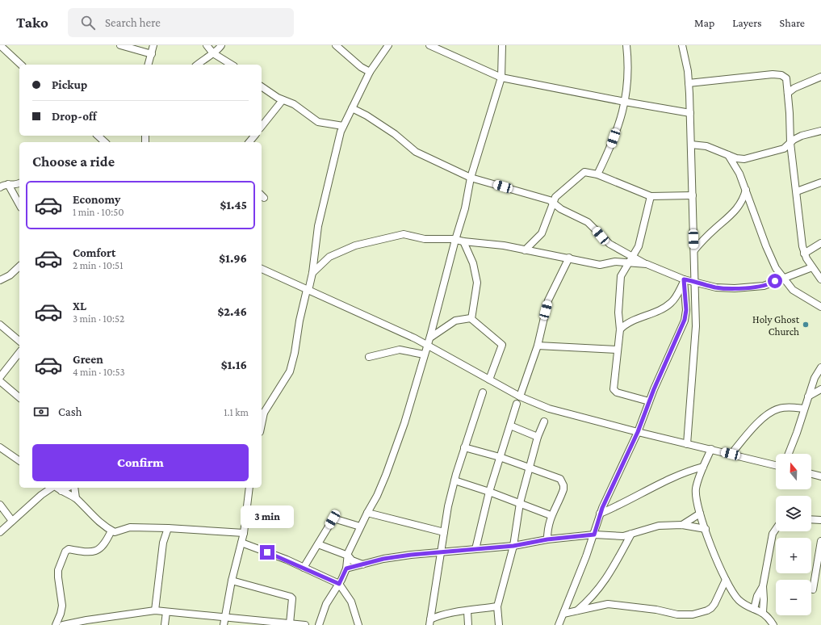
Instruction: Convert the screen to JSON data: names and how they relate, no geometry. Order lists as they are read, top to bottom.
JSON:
{
  "places": ["Holy Ghost Church"],
  "north": "top",
  "page": {
    "header": "Tako",
    "search": "Search here",
    "nav": ["Map", "Layers", "Share"],
    "banner": ["Pickup", "Drop-off"],
    "heading": "Choose a ride",
    "list": [
      {
        "name": "Economy",
        "note": "1 min · 10:50",
        "value": "$1.45"
      },
      {
        "name": "Comfort",
        "note": "2 min · 10:51",
        "value": "$1.96"
      },
      {
        "name": "XL",
        "note": "3 min · 10:52",
        "value": "$2.46"
      },
      {
        "name": "Green",
        "note": "4 min · 10:53",
        "value": "$1.16"
      }
    ],
    "pay": ["Cash", "1.1 km"],
    "buttons": "Confirm",
    "map_buttons": ["+", "−"],
    "bubble": "3 min"
  }
}
